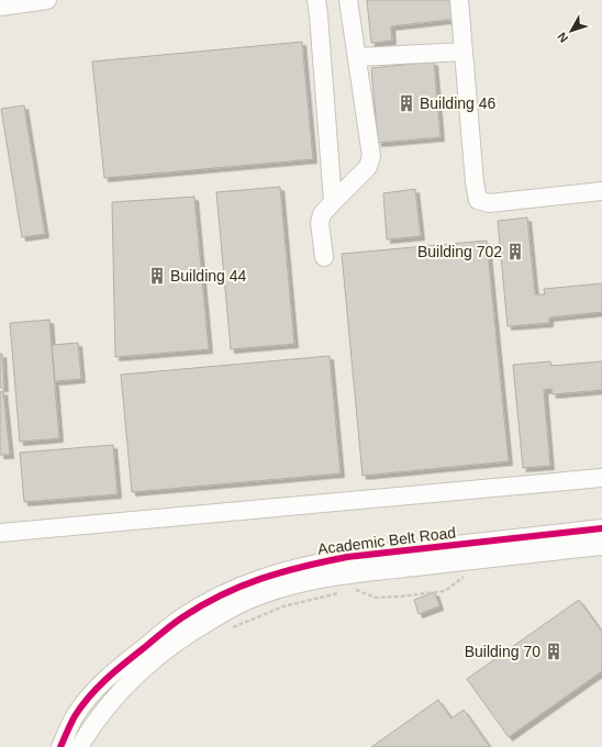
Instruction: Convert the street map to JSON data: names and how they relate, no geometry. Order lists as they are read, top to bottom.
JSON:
{
  "streets": {
    "street": ["Academic Belt Road"]
  },
  "places": {
    "building": [
      "Building 46",
      "Building 702",
      "Building 44",
      "Building 70"
    ]
  },
  "north": "bottom left"
}
